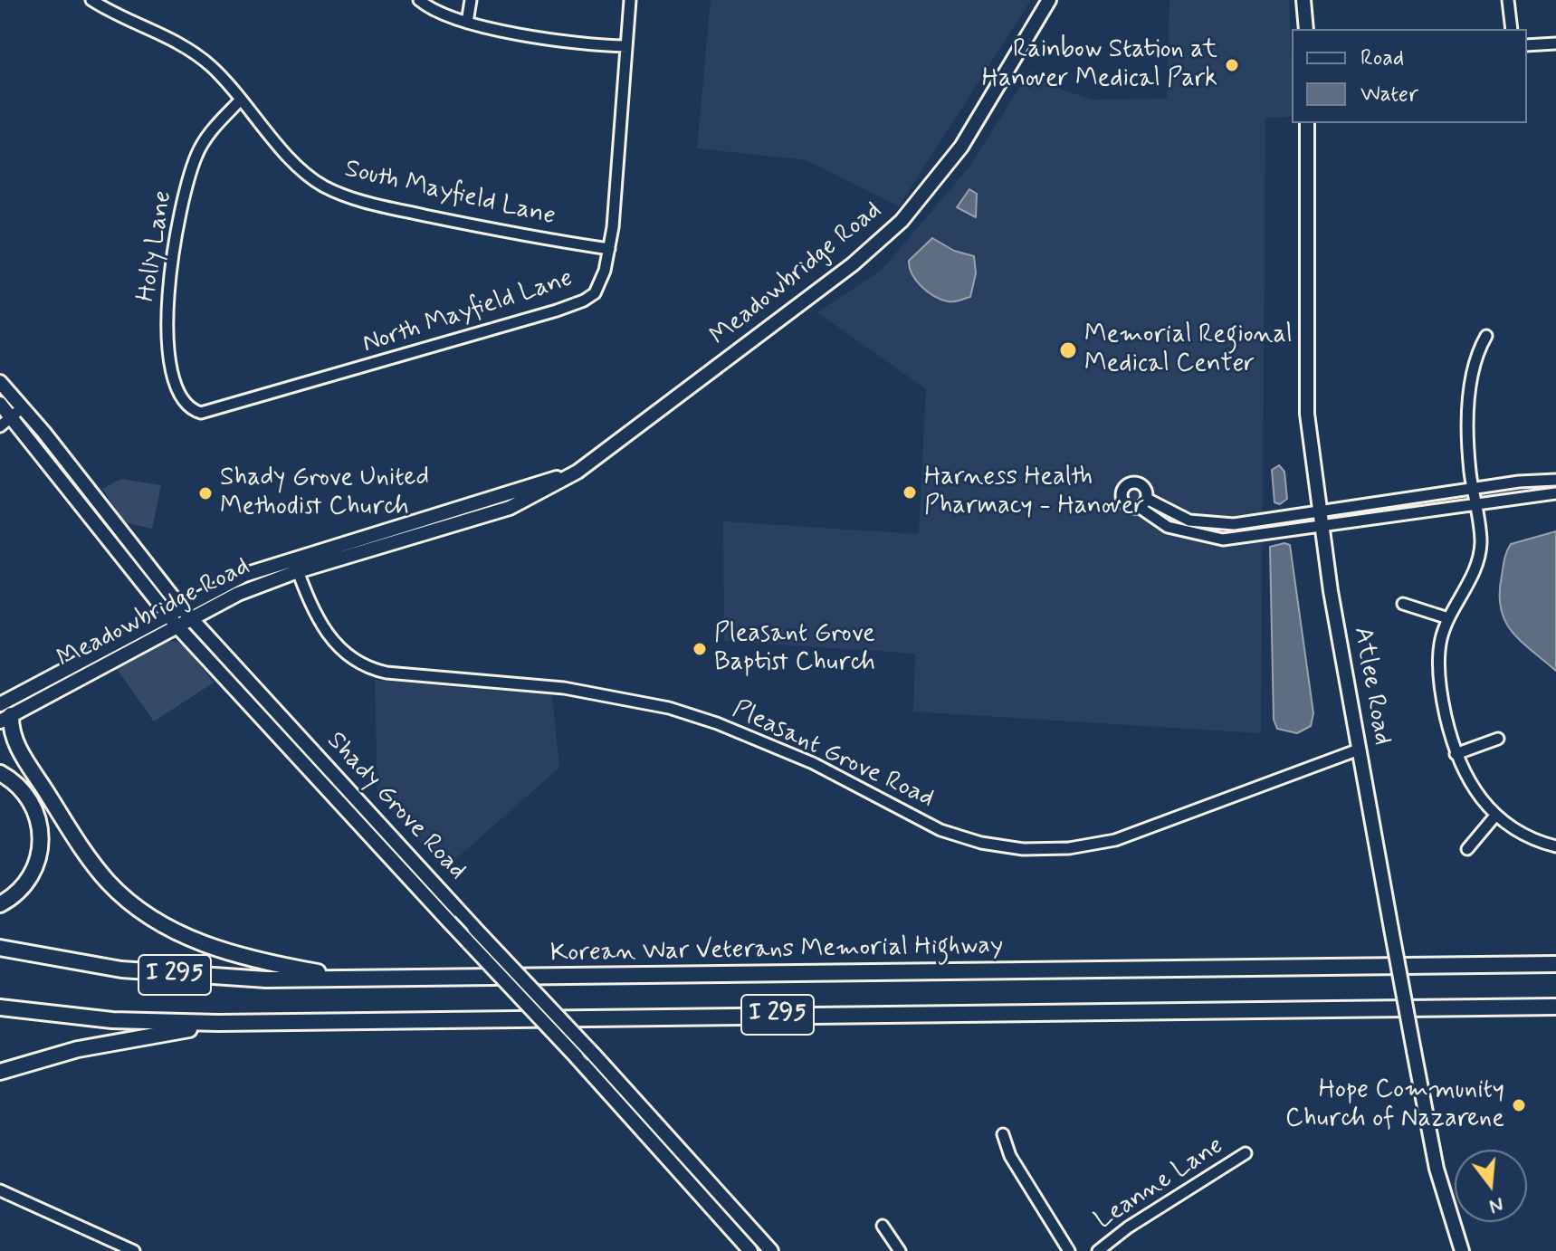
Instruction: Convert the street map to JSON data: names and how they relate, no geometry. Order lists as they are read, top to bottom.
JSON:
{
  "streets": {
    "highway": ["Korean War Veterans Memorial Highway", "I 295"],
    "main road": ["Meadowbridge Road", "Atlee Road", "Shady Grove Road"],
    "street": [
      "South Mayfield Lane",
      "Holly Lane",
      "North Mayfield Lane",
      "Pleasant Grove Road",
      "Leanne Lane"
    ]
  },
  "crossings": [
    ["South Mayfield Lane", "Holly Lane"],
    ["South Mayfield Lane", "North Mayfield Lane"],
    ["Holly Lane", "North Mayfield Lane"],
    ["Meadowbridge Road", "Pleasant Grove Road"],
    ["Meadowbridge Road", "Shady Grove Road"],
    ["Atlee Road", "Pleasant Grove Road"]
  ],
  "places": [
    "Rainbow Station at Hanover Medical Park",
    "Memorial Regional Medical Center",
    "Harness Health Pharmacy - Hanover",
    "Shady Grove United Methodist Church",
    "Pleasant Grove Baptist Church",
    "Hope Community Church of Nazarene"
  ],
  "legend": ["Road", "Water"],
  "north": "bottom"
}
